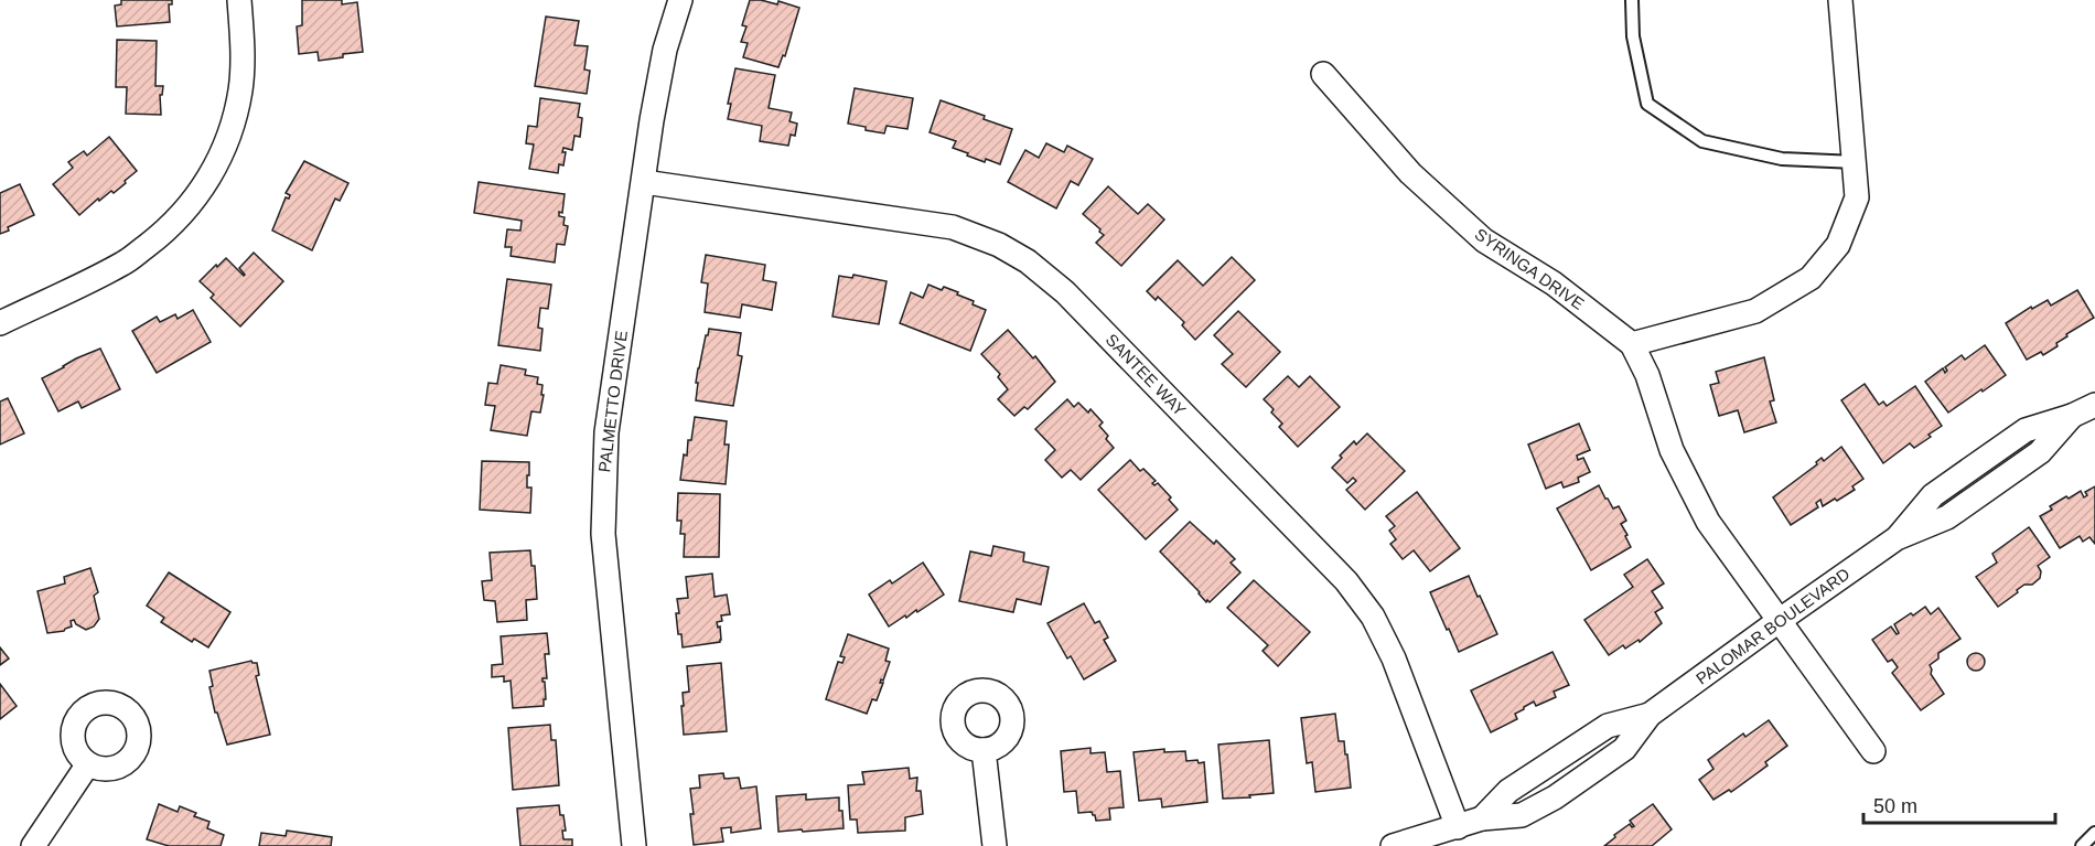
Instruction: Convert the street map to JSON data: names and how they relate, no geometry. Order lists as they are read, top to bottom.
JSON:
{
  "streets": {
    "street": [
      "SYRINGA DRIVE",
      "SANTEE WAY",
      "PALMETTO DRIVE",
      "PALOMAR BOULEVARD"
    ]
  },
  "crossings": [
    ["SYRINGA DRIVE", "PALOMAR BOULEVARD"],
    ["SANTEE WAY", "PALMETTO DRIVE"],
    ["SANTEE WAY", "PALOMAR BOULEVARD"]
  ],
  "scale_bar": "50 m"
}
